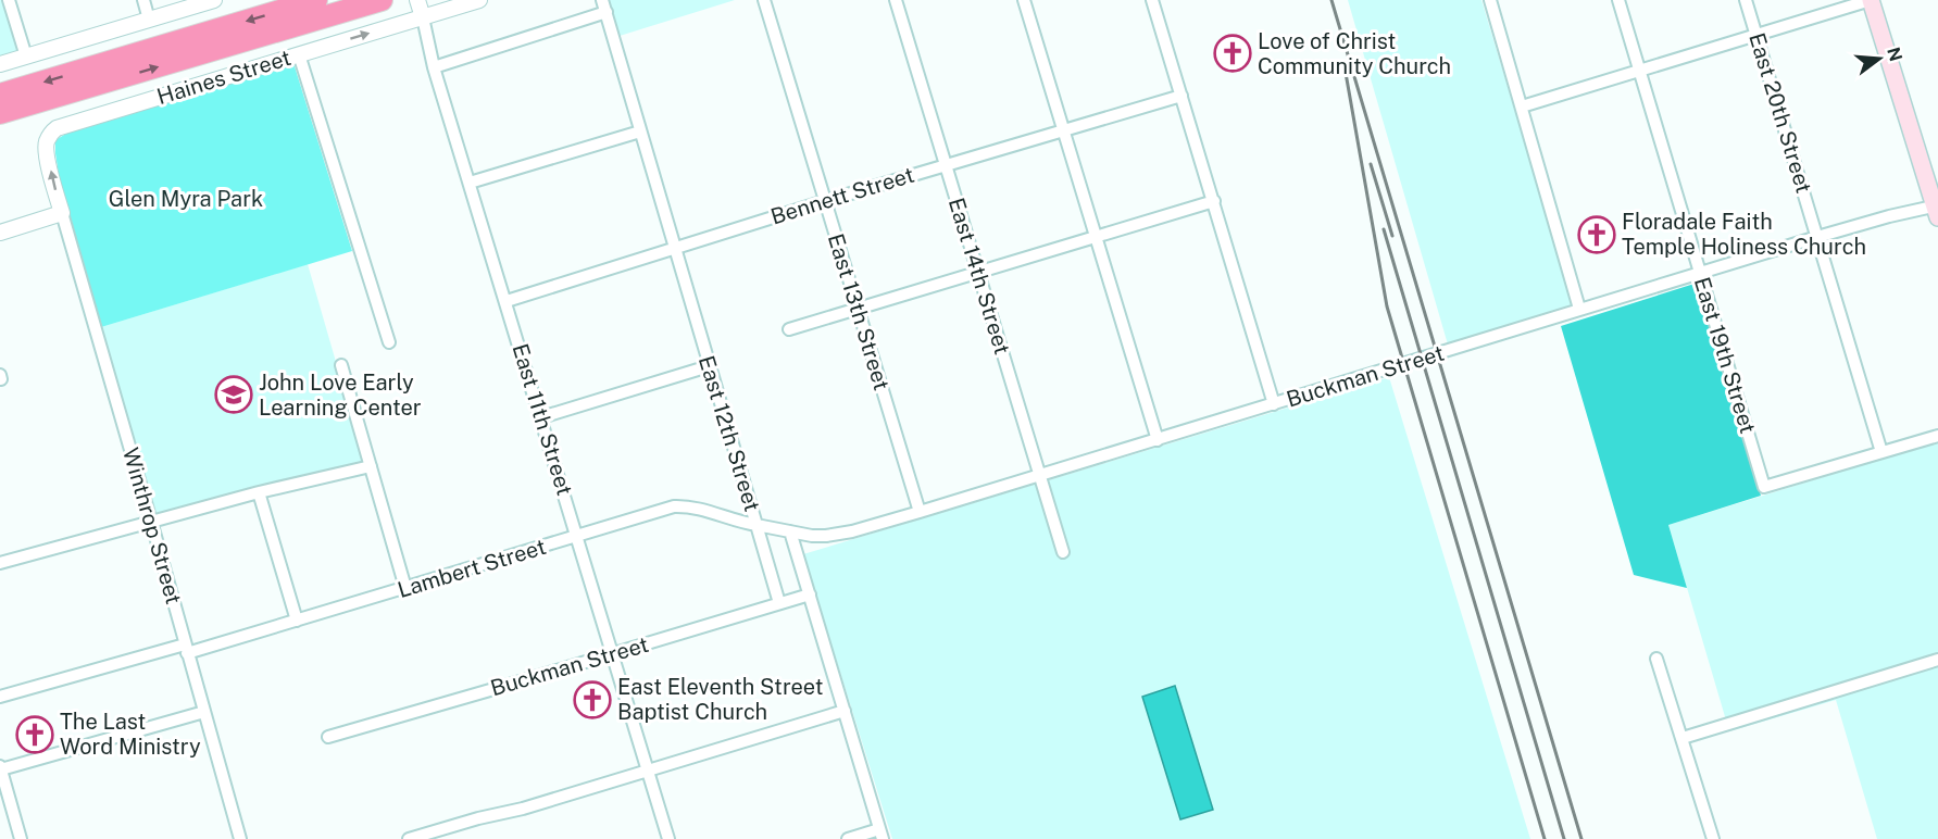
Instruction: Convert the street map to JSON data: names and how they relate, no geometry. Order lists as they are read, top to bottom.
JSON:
{
  "streets": {
    "street": [
      "Haines Street",
      "East 20th Street",
      "Bennett Street",
      "East 14th Street",
      "East 13th Street",
      "East 19th Street",
      "Buckman Street",
      "East 11th Street",
      "East 12th Street",
      "Winthrop Street",
      "Lambert Street"
    ]
  },
  "crossings": [
    ["Haines Street", "East 11th Street"],
    ["Haines Street", "Winthrop Street"],
    ["East 20th Street", "East 19th Street"],
    ["East 20th Street", "Buckman Street"],
    ["Bennett Street", "East 14th Street"],
    ["Bennett Street", "East 13th Street"],
    ["Bennett Street", "East 11th Street"],
    ["Bennett Street", "East 12th Street"],
    ["East 14th Street", "Buckman Street"],
    ["East 13th Street", "Buckman Street"],
    ["East 19th Street", "Buckman Street"],
    ["Buckman Street", "East 11th Street"],
    ["Buckman Street", "East 12th Street"],
    ["East 11th Street", "Lambert Street"],
    ["East 12th Street", "Lambert Street"],
    ["Winthrop Street", "Lambert Street"]
  ],
  "parks": ["Glen Myra Park"],
  "places": {
    "church": [
      "Love of Christ Community Church",
      "Floradale Faith Temple Holiness Church",
      "East Eleventh Street Baptist Church",
      "The Last Word Ministry"
    ],
    "school or university": ["John Love Early Learning Center"]
  },
  "north": "right"
}
